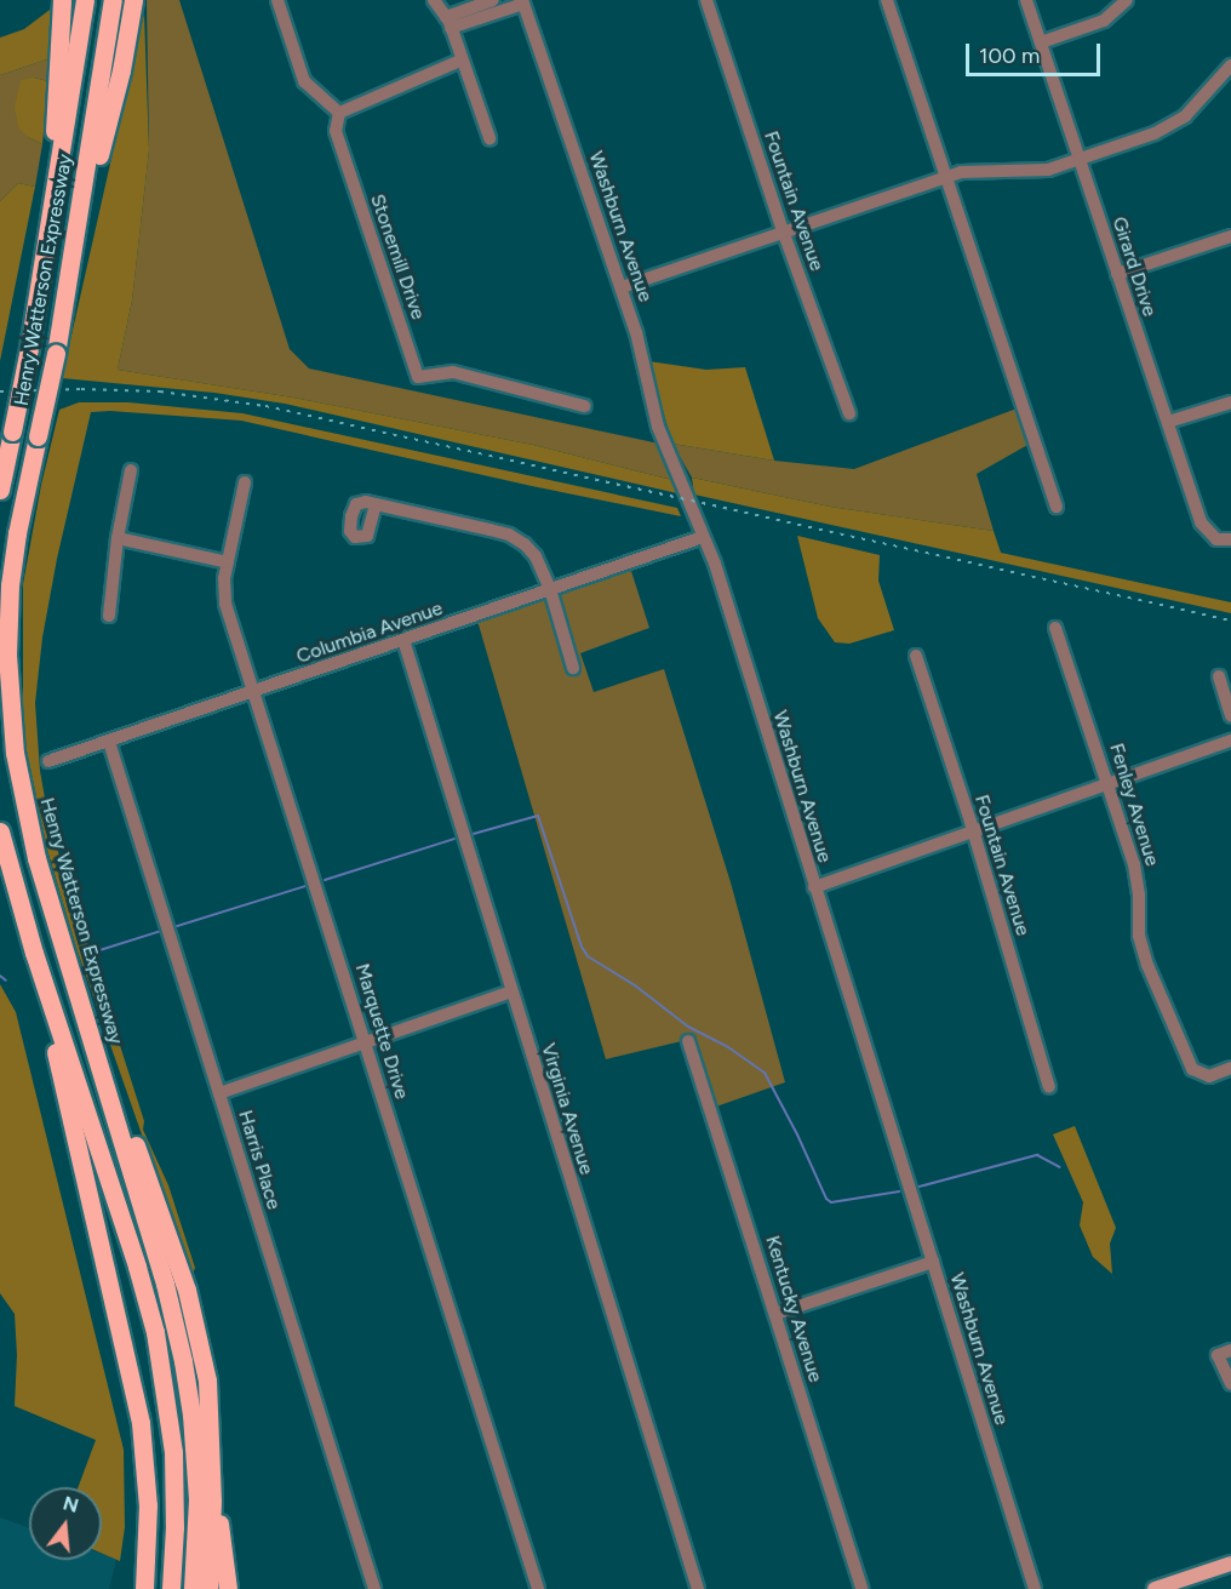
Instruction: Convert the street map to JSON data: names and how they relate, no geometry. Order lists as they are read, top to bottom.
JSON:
{
  "streets": {
    "highway": ["Henry Watterson Expressway"],
    "street": [
      "Fountain Avenue",
      "Washburn Avenue",
      "Stonemill Drive",
      "Girard Drive",
      "Columbia Avenue",
      "Fenley Avenue",
      "Marquette Drive",
      "Virginia Avenue",
      "Harris Place",
      "Kentucky Avenue"
    ]
  },
  "crossings": [
    ["Washburn Avenue", "Columbia Avenue"],
    ["Columbia Avenue", "Marquette Drive"],
    ["Columbia Avenue", "Virginia Avenue"],
    ["Columbia Avenue", "Harris Place"]
  ],
  "scale_bar": "100 m",
  "north": "top"
}
